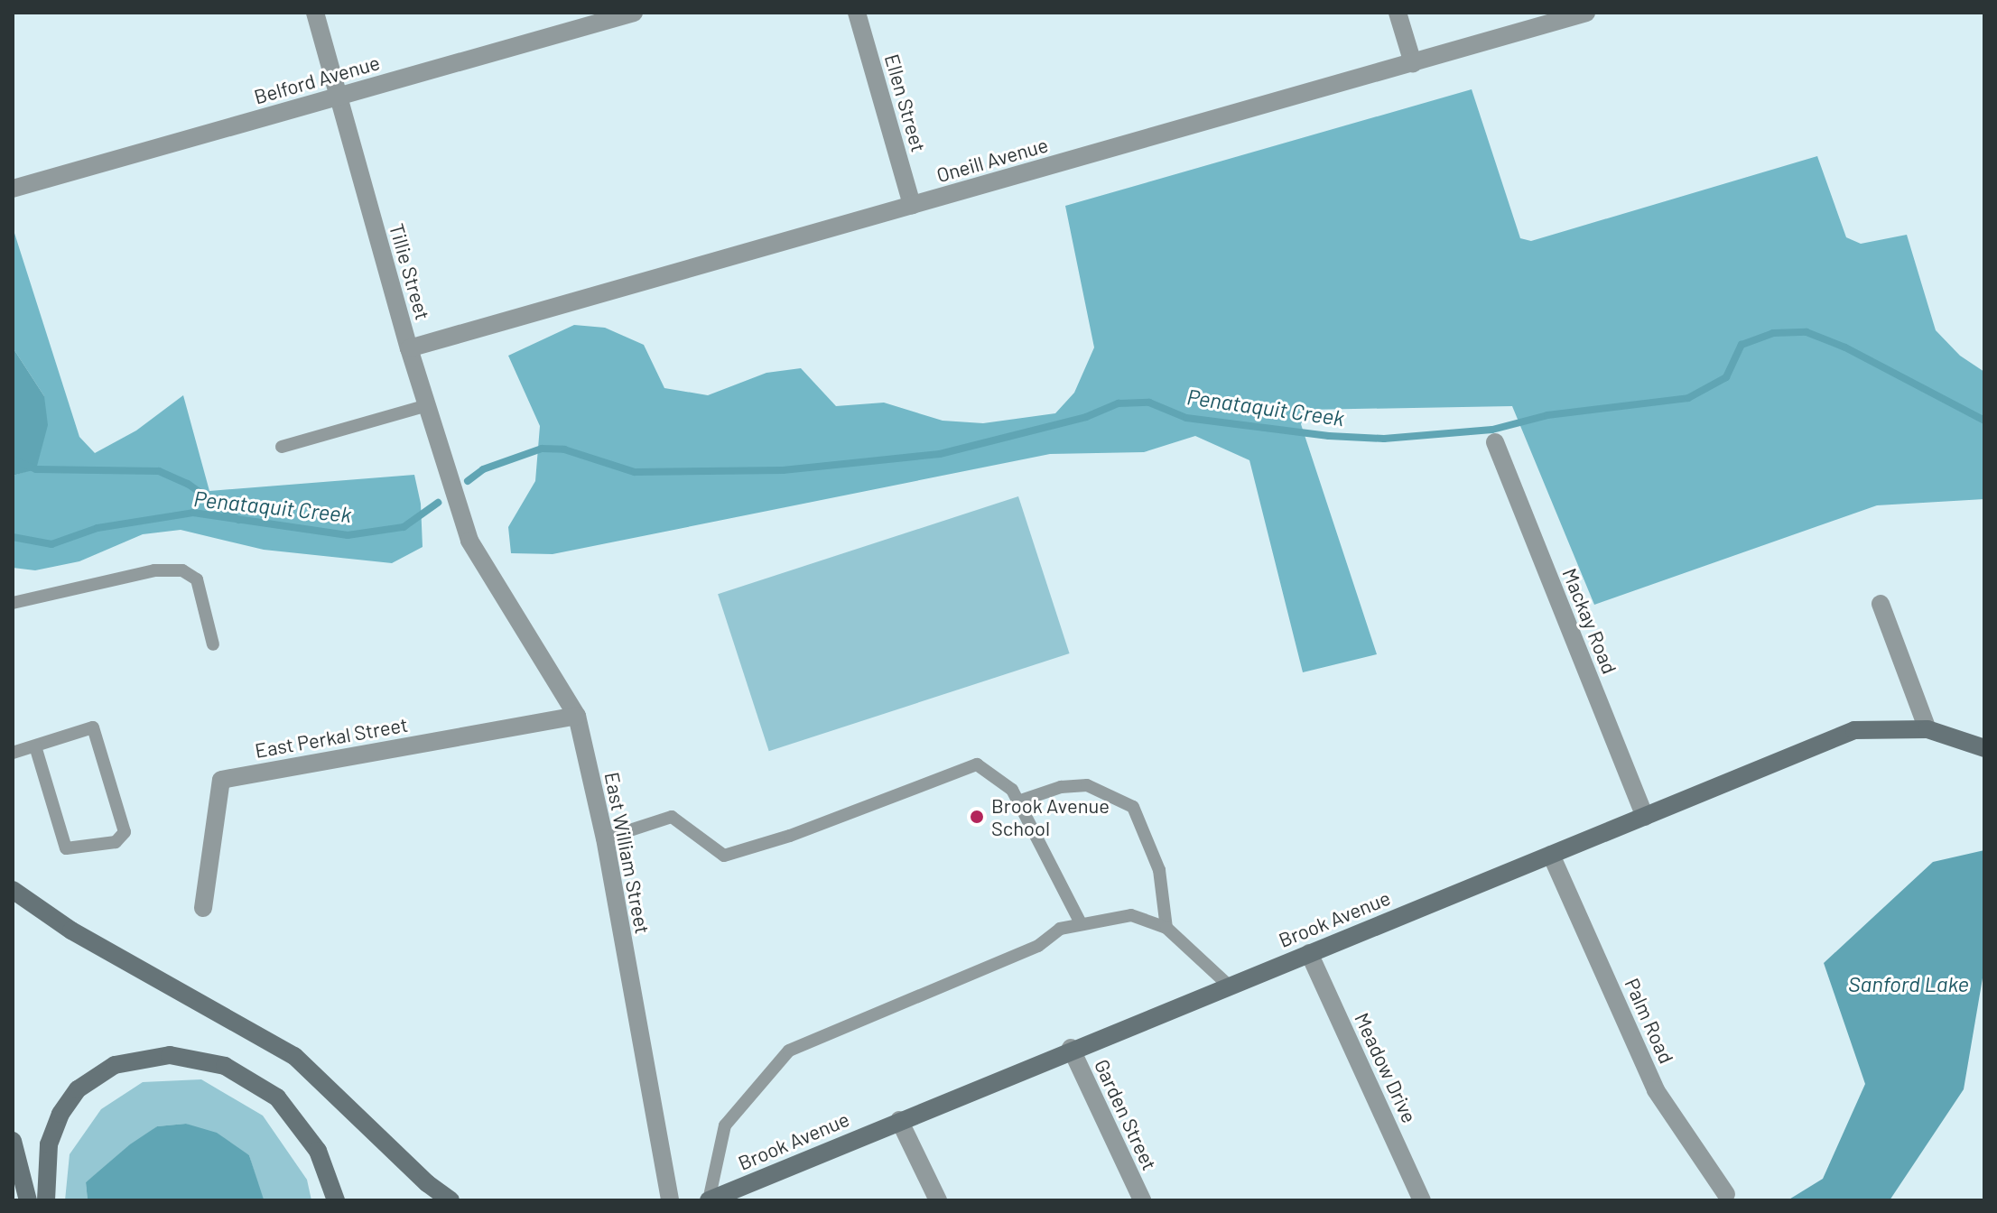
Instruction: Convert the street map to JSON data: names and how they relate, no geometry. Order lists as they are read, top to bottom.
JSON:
{
  "streets": {
    "street": [
      "Belford Avenue",
      "Ellen Street",
      "Oneill Avenue",
      "Tillie Street",
      "Mackay Road",
      "East Perkal Street",
      "East William Street",
      "Brook Avenue",
      "Palm Road",
      "Meadow Drive",
      "Garden Street"
    ]
  },
  "crossings": [
    ["Belford Avenue", "Tillie Street"],
    ["Ellen Street", "Oneill Avenue"],
    ["Oneill Avenue", "Tillie Street"],
    ["Tillie Street", "East William Street"],
    ["Mackay Road", "Brook Avenue"],
    ["East Perkal Street", "East William Street"],
    ["Brook Avenue", "Palm Road"],
    ["Brook Avenue", "Meadow Drive"],
    ["Brook Avenue", "Garden Street"]
  ],
  "water": ["Penataquit Creek", "Sanford Lake"],
  "places": ["Brook Avenue School"]
}
